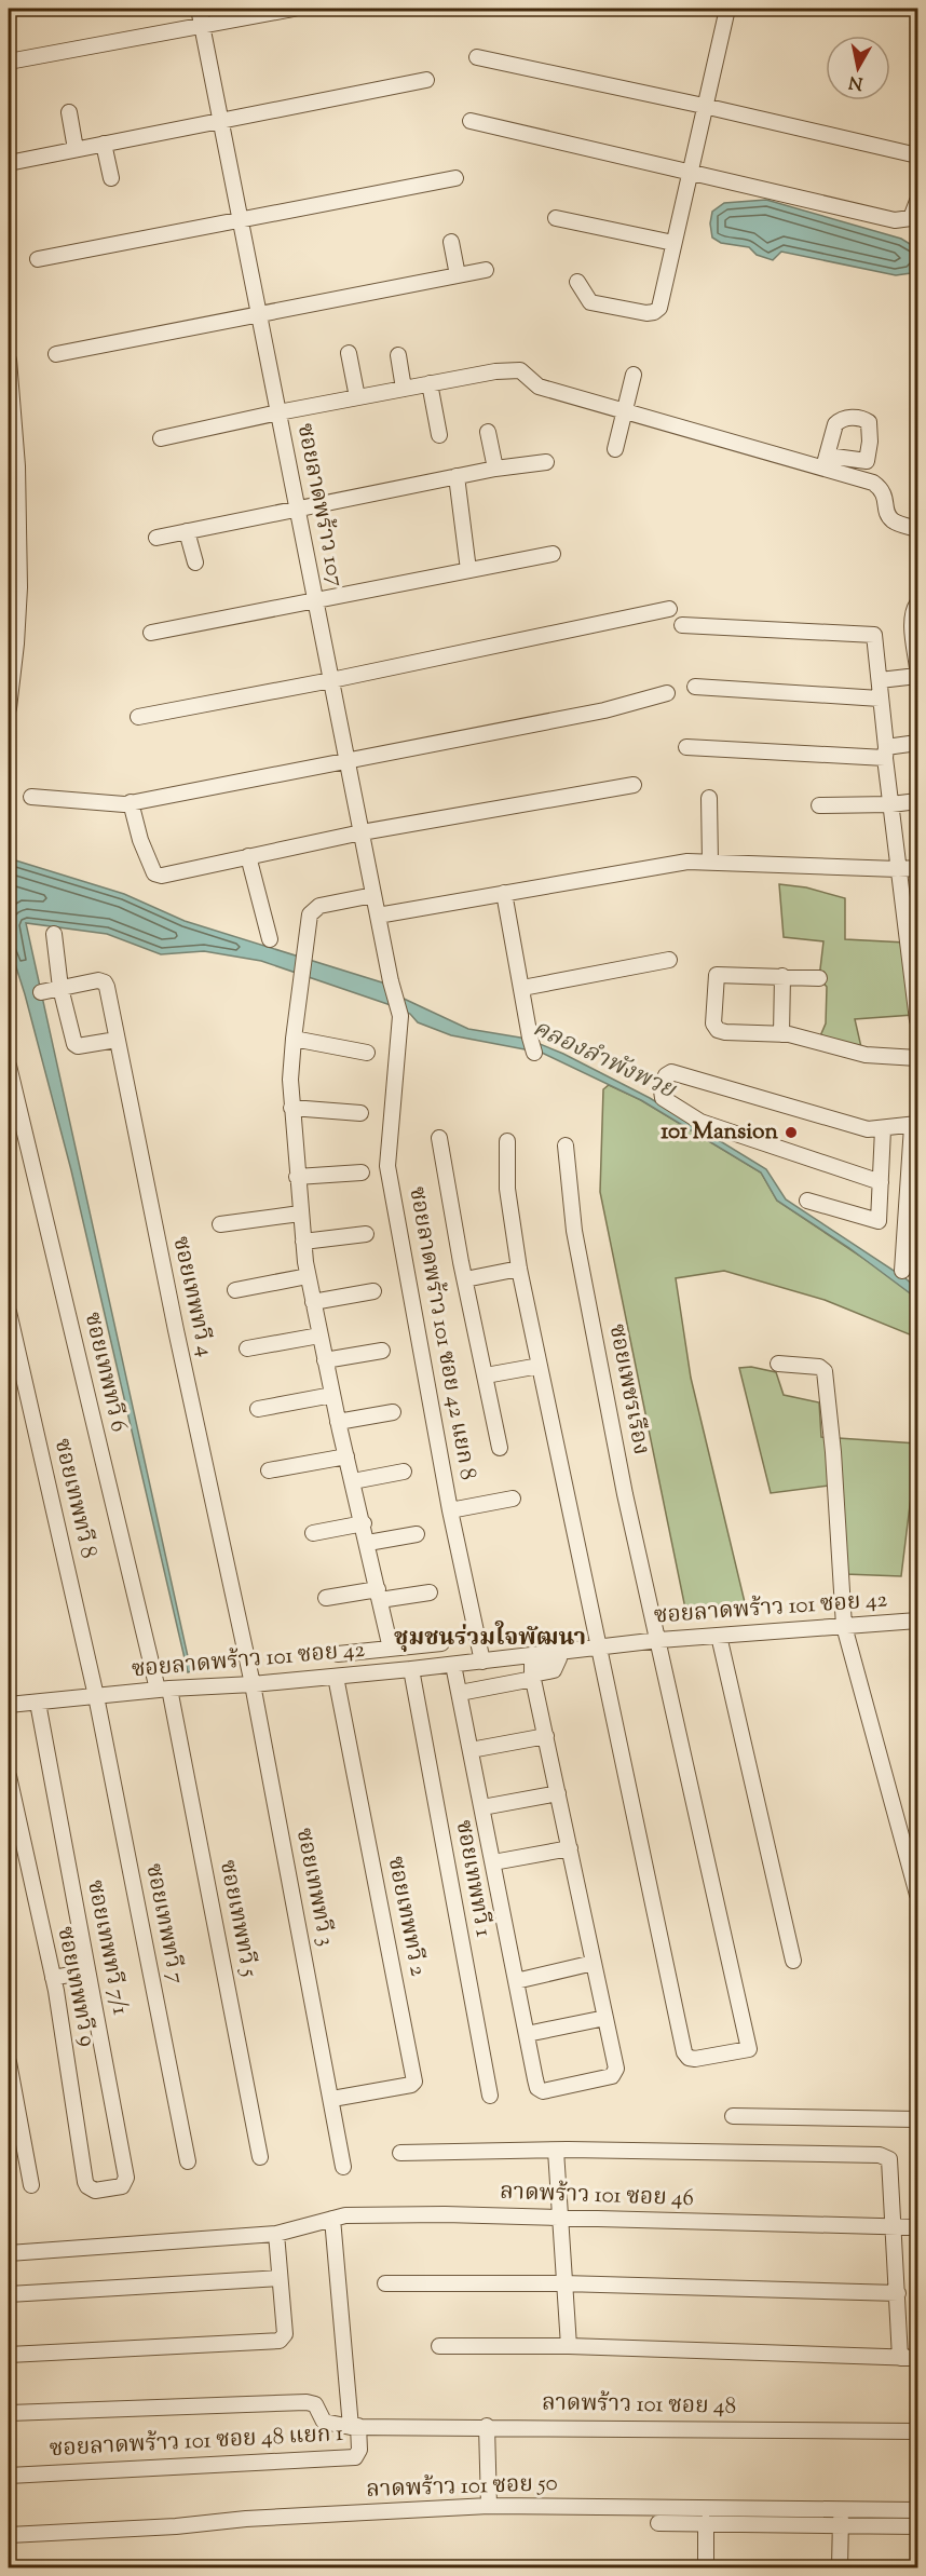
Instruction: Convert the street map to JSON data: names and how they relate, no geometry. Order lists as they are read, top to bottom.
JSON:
{
  "streets": {
    "street": [
      "ซอยลาดพร้าว 107",
      "ซอยเทพทวี 4",
      "ซอยลาดพร้าว 101 ซอย 42 แยก 8",
      "ซอยเทพทวี 6",
      "ซอยเพชรเรือง",
      "ซอยเทพทวี 8",
      "ซอยลาดพร้าว 101 ซอย 42",
      "ซอยเทพทวี 1",
      "ซอยเทพทวี 3",
      "ซอยเทพทวี 2",
      "ซอยเทพทวี 5",
      "ซอยเทพทวี 7",
      "ซอยเทพทวี 7/1",
      "ซอยเทพทวี 9",
      "ลาดพร้าว 101 ซอย 46",
      "ลาดพร้าว 101 ซอย 48",
      "ซอยลาดพร้าว 101 ซอย 48 แยก 1",
      "ลาดพร้าว 101 ซอย 50"
    ]
  },
  "crossings": [
    ["ซอยลาดพร้าว 107", "ซอยลาดพร้าว 101 ซอย 42 แยก 8"],
    ["ซอยเทพทวี 4", "ซอยลาดพร้าว 101 ซอย 42"],
    ["ซอยเทพทวี 4", "ซอยเทพทวี 3"],
    ["ซอยลาดพร้าว 101 ซอย 42 แยก 8", "ซอยลาดพร้าว 101 ซอย 42"],
    ["ซอยเทพทวี 6", "ซอยลาดพร้าว 101 ซอย 42"],
    ["ซอยเทพทวี 6", "ซอยเทพทวี 5"],
    ["ซอยเพชรเรือง", "ซอยลาดพร้าว 101 ซอย 42"],
    ["ซอยเทพทวี 8", "ซอยลาดพร้าว 101 ซอย 42"],
    ["ซอยเทพทวี 8", "ซอยเทพทวี 7"],
    ["ซอยลาดพร้าว 101 ซอย 42", "ซอยเทพทวี 1"],
    ["ซอยลาดพร้าว 101 ซอย 42", "ซอยเทพทวี 3"],
    ["ซอยลาดพร้าว 101 ซอย 42", "ซอยเทพทวี 2"],
    ["ซอยลาดพร้าว 101 ซอย 42", "ซอยเทพทวี 5"],
    ["ซอยลาดพร้าว 101 ซอย 42", "ซอยเทพทวี 7"],
    ["ซอยลาดพร้าว 101 ซอย 42", "ซอยเทพทวี 7/1"],
    ["ซอยเทพทวี 3", "ซอยเทพทวี 2"],
    ["ซอยเทพทวี 7/1", "ซอยเทพทวี 9"],
    ["ลาดพร้าว 101 ซอย 48", "ซอยลาดพร้าว 101 ซอย 48 แยก 1"]
  ],
  "districts": ["ชุมชนร่วมใจพัฒนา"],
  "water": ["คลองลำพังพวย"],
  "places": ["101 Mansion"],
  "north": "bottom"
}
